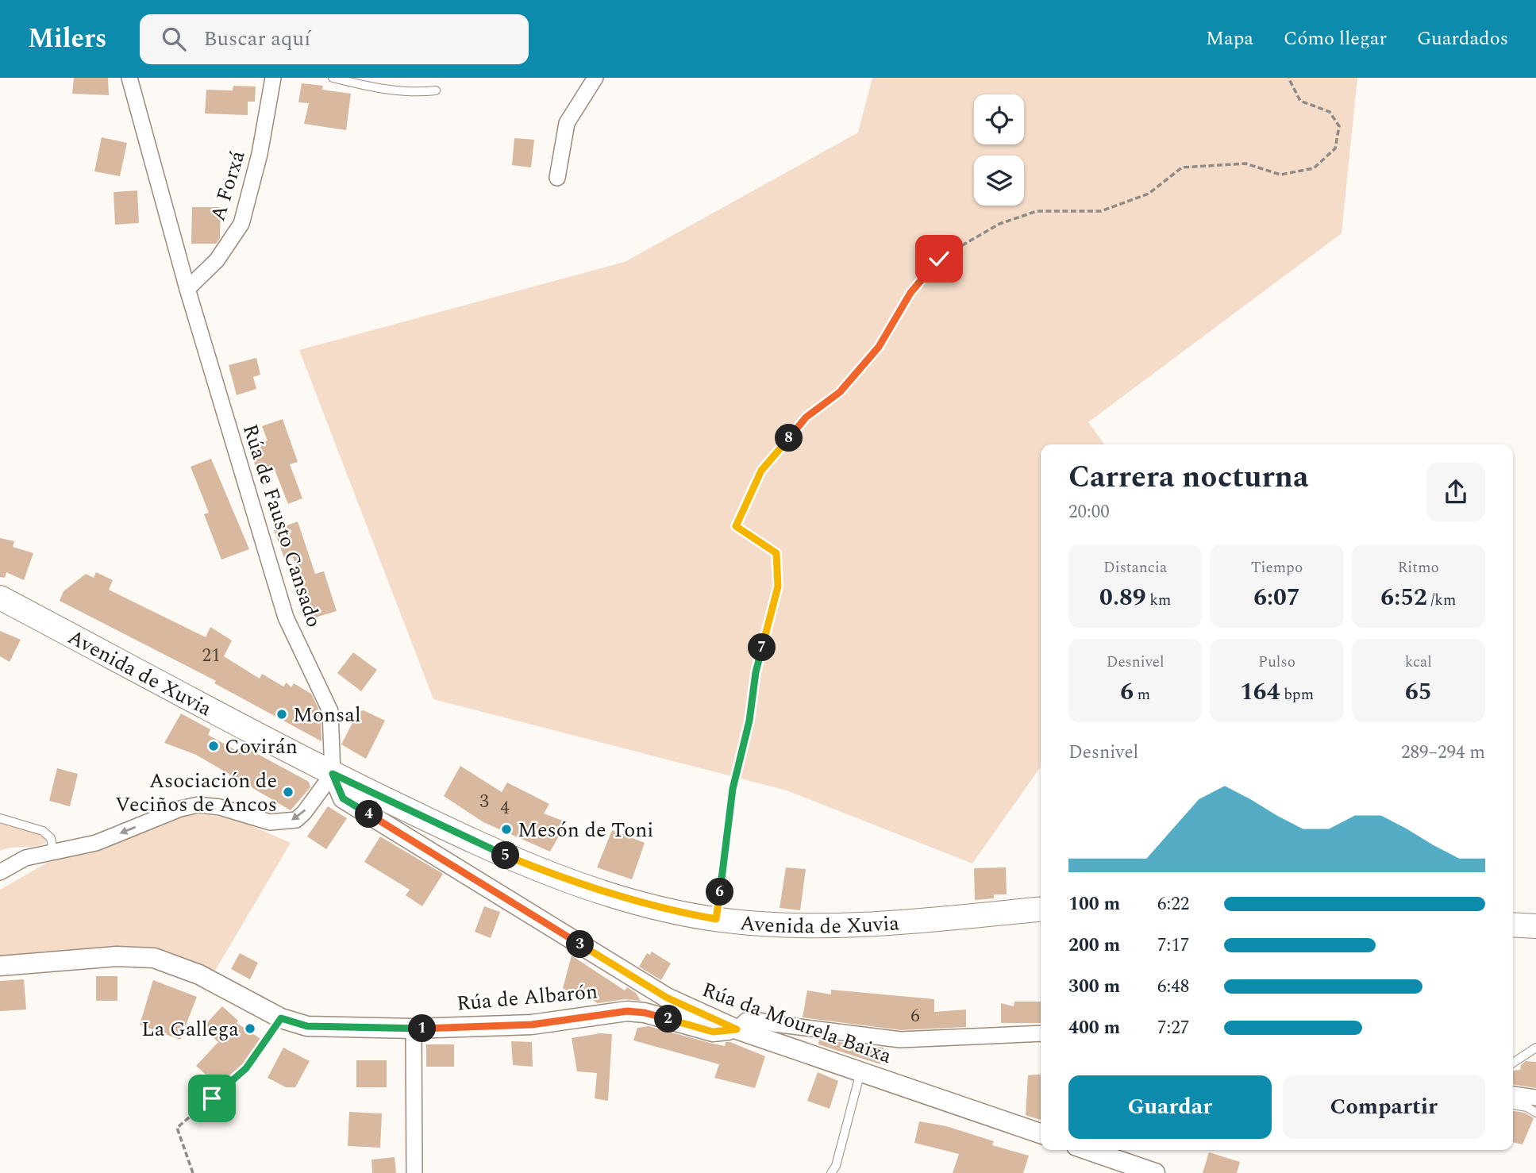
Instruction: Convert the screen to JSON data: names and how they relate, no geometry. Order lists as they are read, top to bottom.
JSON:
{
  "streets": {
    "main road": ["Avenida de Xuvia"],
    "street": [
      "A Forxá",
      "Rúa de Fausto Cansado",
      "Rúa de Albarón",
      "Rúa da Mourela Baixa"
    ]
  },
  "crossings": [
    ["A Forxá", "Rúa de Fausto Cansado"],
    ["Rúa de Fausto Cansado", "Avenida de Xuvia"],
    ["Rúa de Fausto Cansado", "Rúa da Mourela Baixa"],
    ["Avenida de Xuvia", "Rúa da Mourela Baixa"],
    ["Rúa de Albarón", "Rúa da Mourela Baixa"]
  ],
  "places": [
    "Monsal",
    "Covirán",
    "Asociación de Veciños de Ancos",
    "Mesón de Toni",
    "La Gallega"
  ],
  "house_numbers": [
    "21",
    "3",
    "4",
    "6"
  ],
  "page": {
    "header": "Milers",
    "search": "Buscar aquí",
    "nav": ["Mapa", "Cómo llegar", "Guardados"],
    "pins": [
      "8",
      "7",
      "4",
      "5",
      "6",
      "3",
      "2",
      "1"
    ],
    "heading": ["Carrera nocturna", "20:00"],
    "stats": [
      ["Distancia", "0.89 km"],
      ["Tiempo", "6:07"],
      ["Ritmo", "6:52 /km"],
      ["Desnivel", "6 m"],
      ["Pulso", "164 bpm"],
      ["kcal", "65"]
    ],
    "chart": ["Desnivel", "289–294 m"],
    "list": [
      {
        "name": "100 m",
        "note": "6:22"
      },
      {
        "name": "200 m",
        "note": "7:17"
      },
      {
        "name": "300 m",
        "note": "6:48"
      },
      {
        "name": "400 m",
        "note": "7:27"
      }
    ],
    "buttons": ["Guardar", "Compartir"]
  }
}
